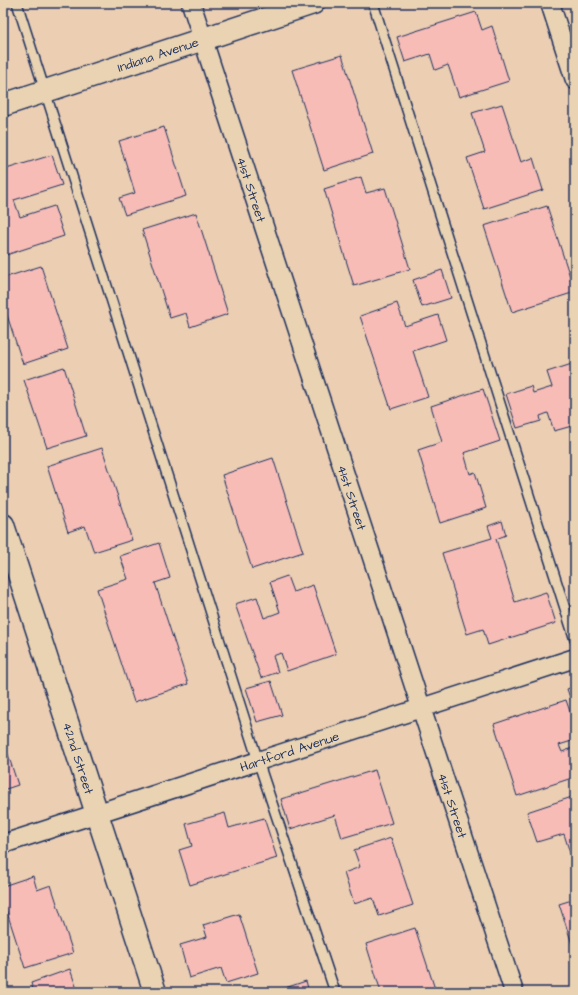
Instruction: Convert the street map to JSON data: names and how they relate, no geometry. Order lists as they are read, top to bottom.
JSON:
{
  "streets": {
    "street": [
      "Indiana Avenue",
      "41st Street",
      "Hartford Avenue",
      "42nd Street"
    ]
  },
  "crossings": [
    ["Indiana Avenue", "41st Street"],
    ["41st Street", "Hartford Avenue"],
    ["Hartford Avenue", "42nd Street"]
  ]
}
